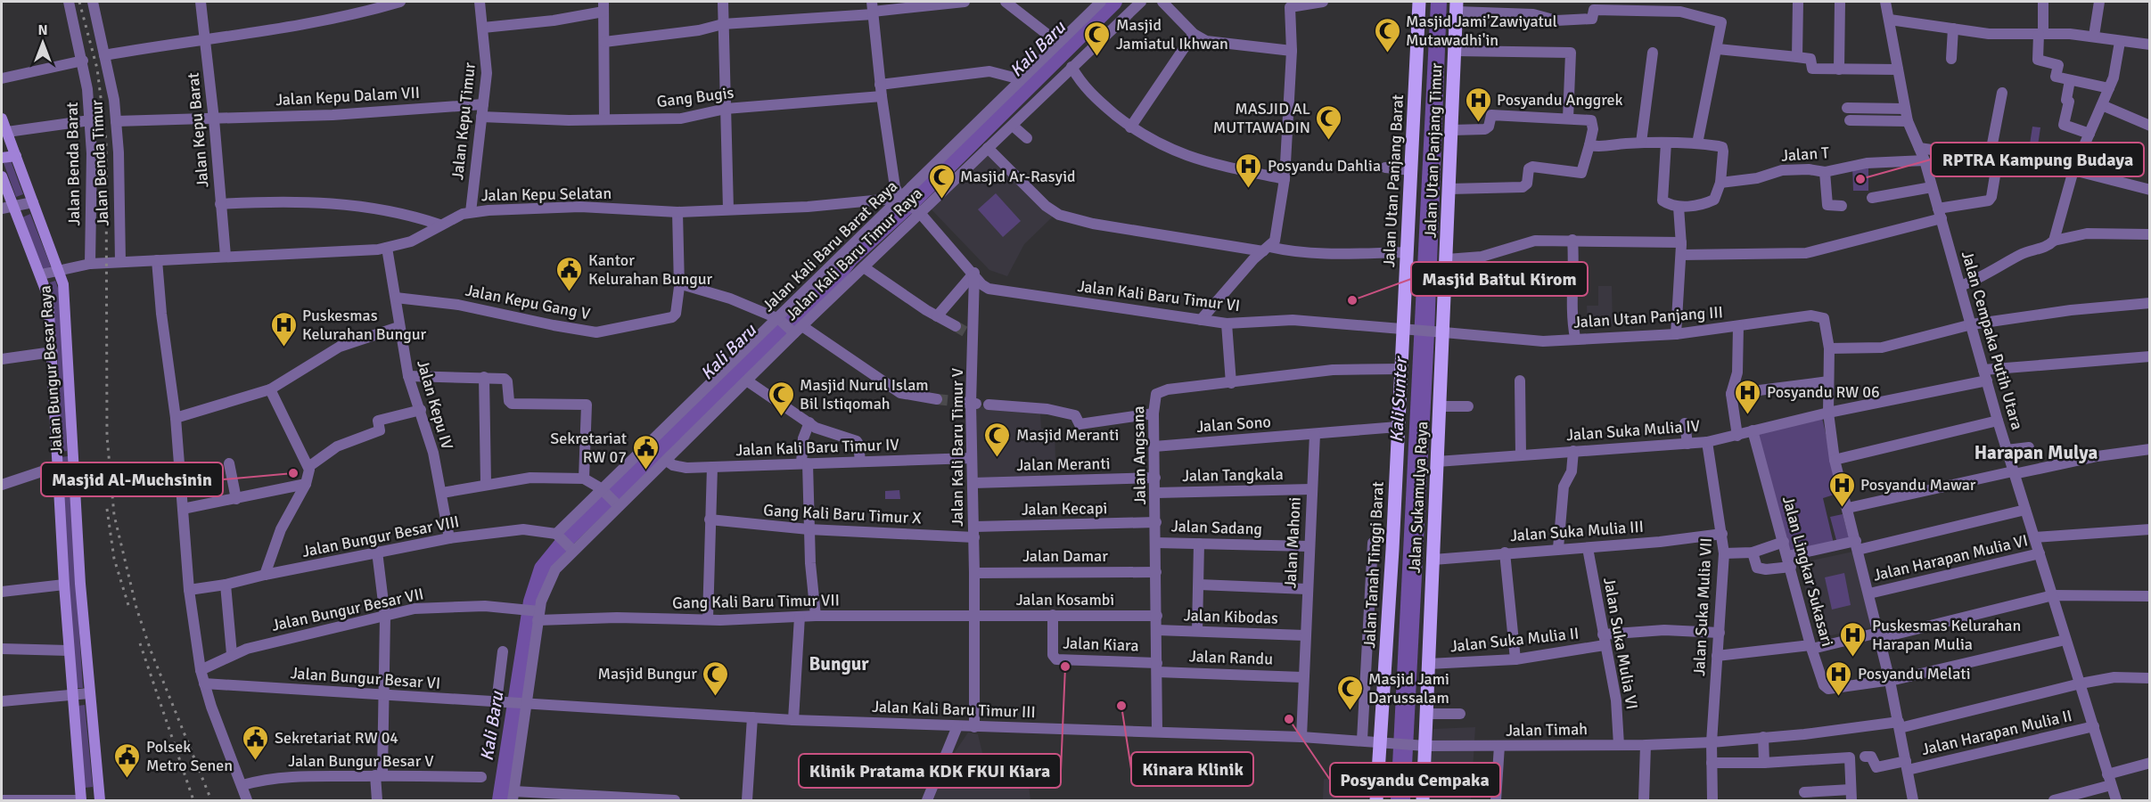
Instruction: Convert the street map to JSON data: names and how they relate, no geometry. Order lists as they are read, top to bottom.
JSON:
{
  "streets": {
    "main road": [
      "Jalan Utan Panjang Timur",
      "Jalan Utan Panjang Barat",
      "Jalan Bungur Besar Raya",
      "Jalan Sukamulya Raya",
      "Jalan Tanah Tinggi Barat"
    ],
    "street": [
      "Jalan Kepu Dalam VII",
      "Gang Bugis",
      "Jalan Kepu Timur",
      "Jalan Kepu Barat",
      "Jalan T",
      "Jalan Benda Timur",
      "Jalan Benda Barat",
      "Jalan Kepu Selatan",
      "Jalan Kali Baru Barat Raya",
      "Jalan Kali Baru Timur Raya",
      "Jalan Kali Baru Timur VI",
      "Jalan Kepu Gang V",
      "Jalan Utan Panjang III",
      "Jalan Cempaka Putih Utara",
      "Jalan Kepu IV",
      "Jalan Sono",
      "Jalan Suka Mulia IV",
      "Jalan Kali Baru Timur IV",
      "Jalan Kali Baru Timur V",
      "Jalan Angsana",
      "Jalan Meranti",
      "Jalan Tangkala",
      "Jalan Kecapi",
      "Gang Kali Baru Timur X",
      "Jalan Sadang",
      "Jalan Suka Mulia III",
      "Jalan Bungur Besar VIII",
      "Jalan Mahoni",
      "Jalan Damar",
      "Jalan Harapan Mulia VI",
      "Jalan Lingkar Sukasari",
      "Jalan Kosambi",
      "Gang Kali Baru Timur VII",
      "Jalan Suka Mulia VII",
      "Jalan Bungur Besar VII",
      "Jalan Kibodas",
      "Jalan Suka Mulia II",
      "Jalan Suka Mulia VI",
      "Jalan Kiara",
      "Jalan Randu",
      "Jalan Bungur Besar VI",
      "Jalan Kali Baru Timur III",
      "Jalan Timah",
      "Jalan Harapan Mulia II",
      "Jalan Bungur Besar V"
    ]
  },
  "crossings": [
    ["Jalan Kepu Dalam VII", "Jalan Kepu Timur"],
    ["Jalan Kepu Dalam VII", "Jalan Kepu Barat"],
    ["Jalan Kepu Dalam VII", "Jalan Benda Timur"],
    ["Gang Bugis", "Jalan Kepu Timur"],
    ["Gang Bugis", "Jalan Kali Baru Barat Raya"],
    ["Jalan Kepu Timur", "Jalan Kepu Selatan"],
    ["Jalan Kepu Barat", "Jalan Kepu Selatan"],
    ["Jalan Utan Panjang Timur", "Jalan Kali Baru Timur VI"],
    ["Jalan Utan Panjang Timur", "Jalan Utan Panjang III"],
    ["Jalan Utan Panjang Timur", "Jalan Sukamulya Raya"],
    ["Jalan T", "Jalan Cempaka Putih Utara"],
    ["Jalan Benda Timur", "Jalan Kepu Selatan"],
    ["Jalan Benda Barat", "Jalan Kepu Selatan"],
    ["Jalan Utan Panjang Barat", "Jalan Kali Baru Timur VI"],
    ["Jalan Utan Panjang Barat", "Jalan Tanah Tinggi Barat"],
    ["Jalan Kepu Selatan", "Jalan Kali Baru Barat Raya"],
    ["Jalan Kepu Selatan", "Jalan Kepu Gang V"],
    ["Jalan Kepu Selatan", "Jalan Bungur Besar Raya"],
    ["Jalan Kepu Selatan", "Jalan Kepu IV"],
    ["Jalan Kali Baru Barat Raya", "Jalan Kali Baru Timur Raya"],
    ["Jalan Kali Baru Barat Raya", "Jalan Bungur Besar VIII"],
    ["Jalan Kali Baru Timur Raya", "Jalan Kali Baru Timur IV"],
    ["Jalan Kali Baru Timur Raya", "Jalan Bungur Besar VIII"],
    ["Jalan Kali Baru Timur Raya", "Gang Kali Baru Timur VII"],
    ["Jalan Kali Baru Timur Raya", "Jalan Bungur Besar VII"],
    ["Jalan Kali Baru Timur Raya", "Jalan Bungur Besar VI"],
    ["Jalan Kali Baru Timur Raya", "Jalan Kali Baru Timur III"],
    ["Jalan Kali Baru Timur VI", "Jalan Utan Panjang III"],
    ["Jalan Kali Baru Timur VI", "Jalan Kali Baru Timur V"],
    ["Jalan Kali Baru Timur VI", "Jalan Sukamulya Raya"],
    ["Jalan Kali Baru Timur VI", "Jalan Tanah Tinggi Barat"],
    ["Jalan Kepu Gang V", "Jalan Kepu IV"],
    ["Jalan Utan Panjang III", "Jalan Sukamulya Raya"],
    ["Jalan Cempaka Putih Utara", "Jalan Suka Mulia IV"],
    ["Jalan Cempaka Putih Utara", "Jalan Harapan Mulia VI"],
    ["Jalan Cempaka Putih Utara", "Jalan Timah"],
    ["Jalan Cempaka Putih Utara", "Jalan Harapan Mulia II"],
    ["Jalan Kepu IV", "Jalan Bungur Besar VIII"],
    ["Jalan Sono", "Jalan Angsana"],
    ["Jalan Sono", "Jalan Mahoni"],
    ["Jalan Suka Mulia IV", "Jalan Sukamulya Raya"],
    ["Jalan Suka Mulia IV", "Jalan Lingkar Sukasari"],
    ["Jalan Suka Mulia IV", "Jalan Suka Mulia VII"],
    ["Jalan Kali Baru Timur IV", "Jalan Kali Baru Timur V"],
    ["Jalan Kali Baru Timur V", "Jalan Meranti"],
    ["Jalan Kali Baru Timur V", "Jalan Kecapi"],
    ["Jalan Kali Baru Timur V", "Gang Kali Baru Timur X"],
    ["Jalan Kali Baru Timur V", "Jalan Damar"],
    ["Jalan Kali Baru Timur V", "Jalan Kosambi"],
    ["Jalan Kali Baru Timur V", "Gang Kali Baru Timur VII"],
    ["Jalan Kali Baru Timur V", "Jalan Kali Baru Timur III"],
    ["Jalan Angsana", "Jalan Meranti"],
    ["Jalan Angsana", "Jalan Tangkala"],
    ["Jalan Angsana", "Jalan Kecapi"],
    ["Jalan Angsana", "Jalan Sadang"],
    ["Jalan Angsana", "Jalan Damar"],
    ["Jalan Angsana", "Jalan Tanah Tinggi Barat"],
    ["Jalan Angsana", "Jalan Kosambi"],
    ["Jalan Angsana", "Jalan Kibodas"],
    ["Jalan Angsana", "Jalan Kiara"],
    ["Jalan Angsana", "Jalan Randu"],
    ["Jalan Angsana", "Jalan Kali Baru Timur III"],
    ["Jalan Tangkala", "Jalan Mahoni"],
    ["Jalan Sukamulya Raya", "Jalan Suka Mulia III"],
    ["Jalan Sukamulya Raya", "Jalan Suka Mulia II"],
    ["Jalan Sukamulya Raya", "Jalan Timah"],
    ["Jalan Kecapi", "Gang Kali Baru Timur X"],
    ["Jalan Sadang", "Jalan Mahoni"],
    ["Jalan Suka Mulia III", "Jalan Suka Mulia VII"],
    ["Jalan Suka Mulia III", "Jalan Suka Mulia VI"],
    ["Jalan Mahoni", "Jalan Kibodas"],
    ["Jalan Mahoni", "Jalan Randu"],
    ["Jalan Mahoni", "Jalan Kali Baru Timur III"],
    ["Jalan Tanah Tinggi Barat", "Jalan Kali Baru Timur III"],
    ["Jalan Tanah Tinggi Barat", "Jalan Timah"],
    ["Jalan Kosambi", "Gang Kali Baru Timur VII"],
    ["Jalan Kosambi", "Jalan Kiara"],
    ["Gang Kali Baru Timur VII", "Jalan Bungur Besar VII"],
    ["Jalan Suka Mulia VII", "Jalan Suka Mulia II"],
    ["Jalan Suka Mulia VII", "Jalan Timah"],
    ["Jalan Suka Mulia II", "Jalan Suka Mulia VI"],
    ["Jalan Suka Mulia VI", "Jalan Timah"],
    ["Jalan Kiara", "Jalan Randu"],
    ["Jalan Bungur Besar VI", "Jalan Kali Baru Timur III"],
    ["Jalan Kali Baru Timur III", "Jalan Timah"]
  ],
  "districts": ["Harapan Mulya", "Bungur"],
  "water": ["Kali Baru", "Kali Sunter"],
  "places": {
    "mosque": [
      "Masjid Jami'Zawiyatul Mutawadhi'in",
      "Masjid Jamiatul Ikhwan",
      "MASJID AL MUTTAWADIN",
      "Masjid Ar-Rasyid",
      "Masjid Nurul Islam Bil Istiqomah",
      "Masjid Meranti",
      "Masjid Bungur",
      "Masjid Jami Darussalam"
    ],
    "hospital": [
      "Posyandu Anggrek",
      "Posyandu Dahlia",
      "Puskesmas Kelurahan Bungur",
      "Posyandu RW 06",
      "Posyandu Mawar",
      "Puskesmas Kelurahan Harapan Mulia",
      "Posyandu Melati"
    ],
    "other": [
      "RPTRA Kampung Budaya",
      "Masjid Baitul Kirom",
      "Masjid Al-Muchsinin",
      "Klinik Pratama KDK FKUI Kiara",
      "Kinara Klinik",
      "Posyandu Cempaka"
    ],
    "public building": [
      "Kantor Kelurahan Bungur",
      "Sekretariat RW 07",
      "Sekretariat RW 04",
      "Polsek Metro Senen"
    ]
  },
  "north": "top"
}
